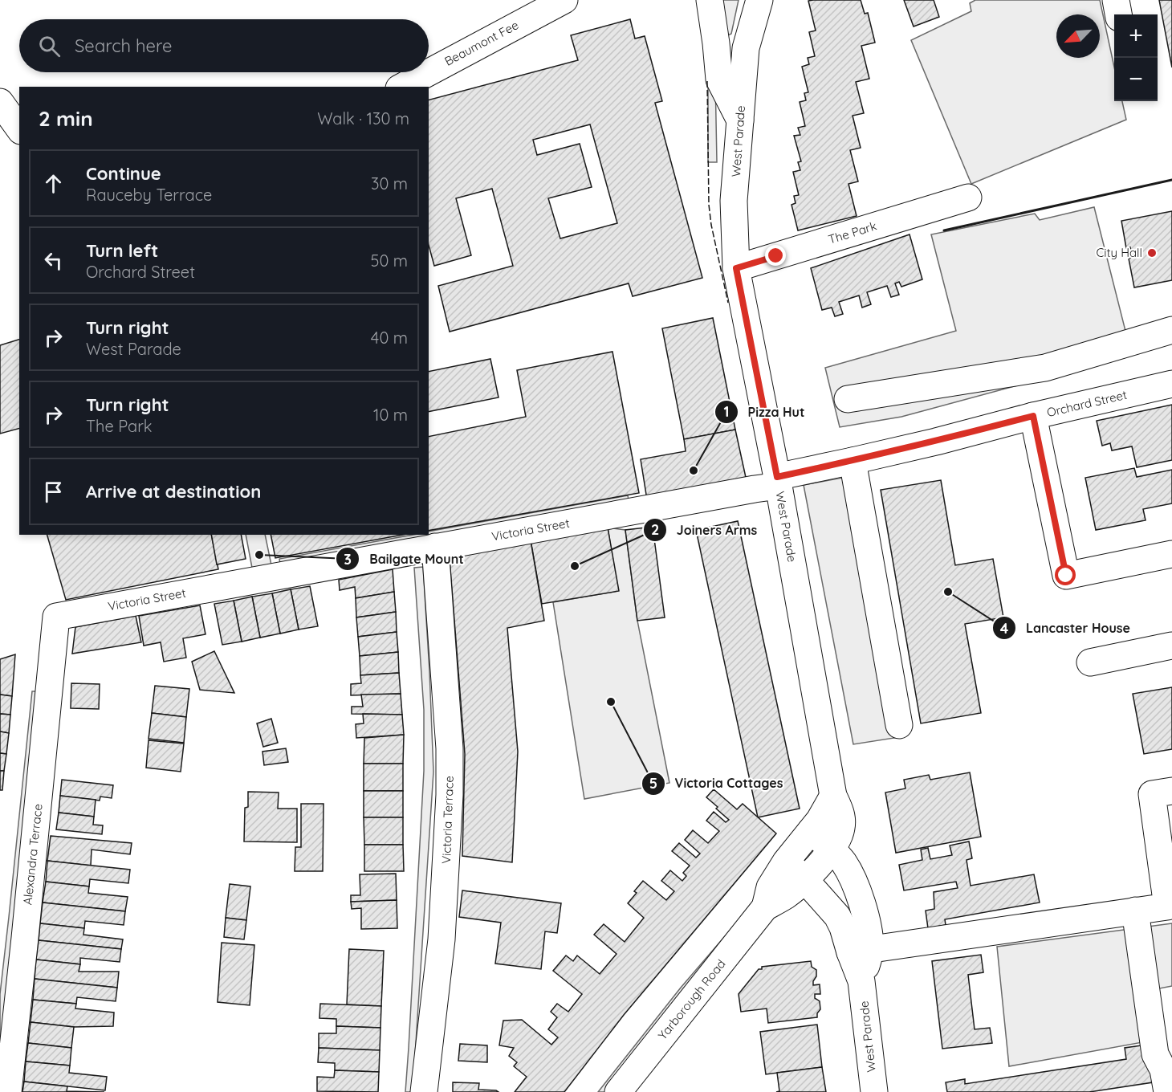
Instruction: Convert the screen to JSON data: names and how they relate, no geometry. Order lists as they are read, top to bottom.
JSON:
{
  "streets": {
    "street": [
      "Beaumont Fee",
      "West Parade",
      "The Park",
      "Orchard Street",
      "Victoria Street",
      "Victoria Terrace",
      "Alexandra Terrace",
      "Yarborough Road"
    ]
  },
  "crossings": [
    ["West Parade", "The Park"],
    ["West Parade", "Orchard Street"],
    ["West Parade", "Victoria Street"],
    ["West Parade", "Yarborough Road"],
    ["Orchard Street", "Victoria Street"],
    ["Victoria Street", "Victoria Terrace"],
    ["Victoria Street", "Alexandra Terrace"]
  ],
  "places": [
    "City Hall",
    "Pizza Hut",
    "Bailgate Mount",
    "Joiners Arms",
    "Lancaster House",
    "Victoria Cottages"
  ],
  "north": "bottom left",
  "page": {
    "map_buttons": ["+", "−"],
    "search": "Search here",
    "heading": ["2 min", "Walk · 130 m"],
    "list": [
      ["Continue", "Rauceby Terrace", "30 m"],
      ["Turn left", "Orchard Street", "50 m"],
      ["Turn right", "West Parade", "40 m"],
      ["Turn right", "The Park", "10 m"],
      "Arrive at destination"
    ]
  }
}
